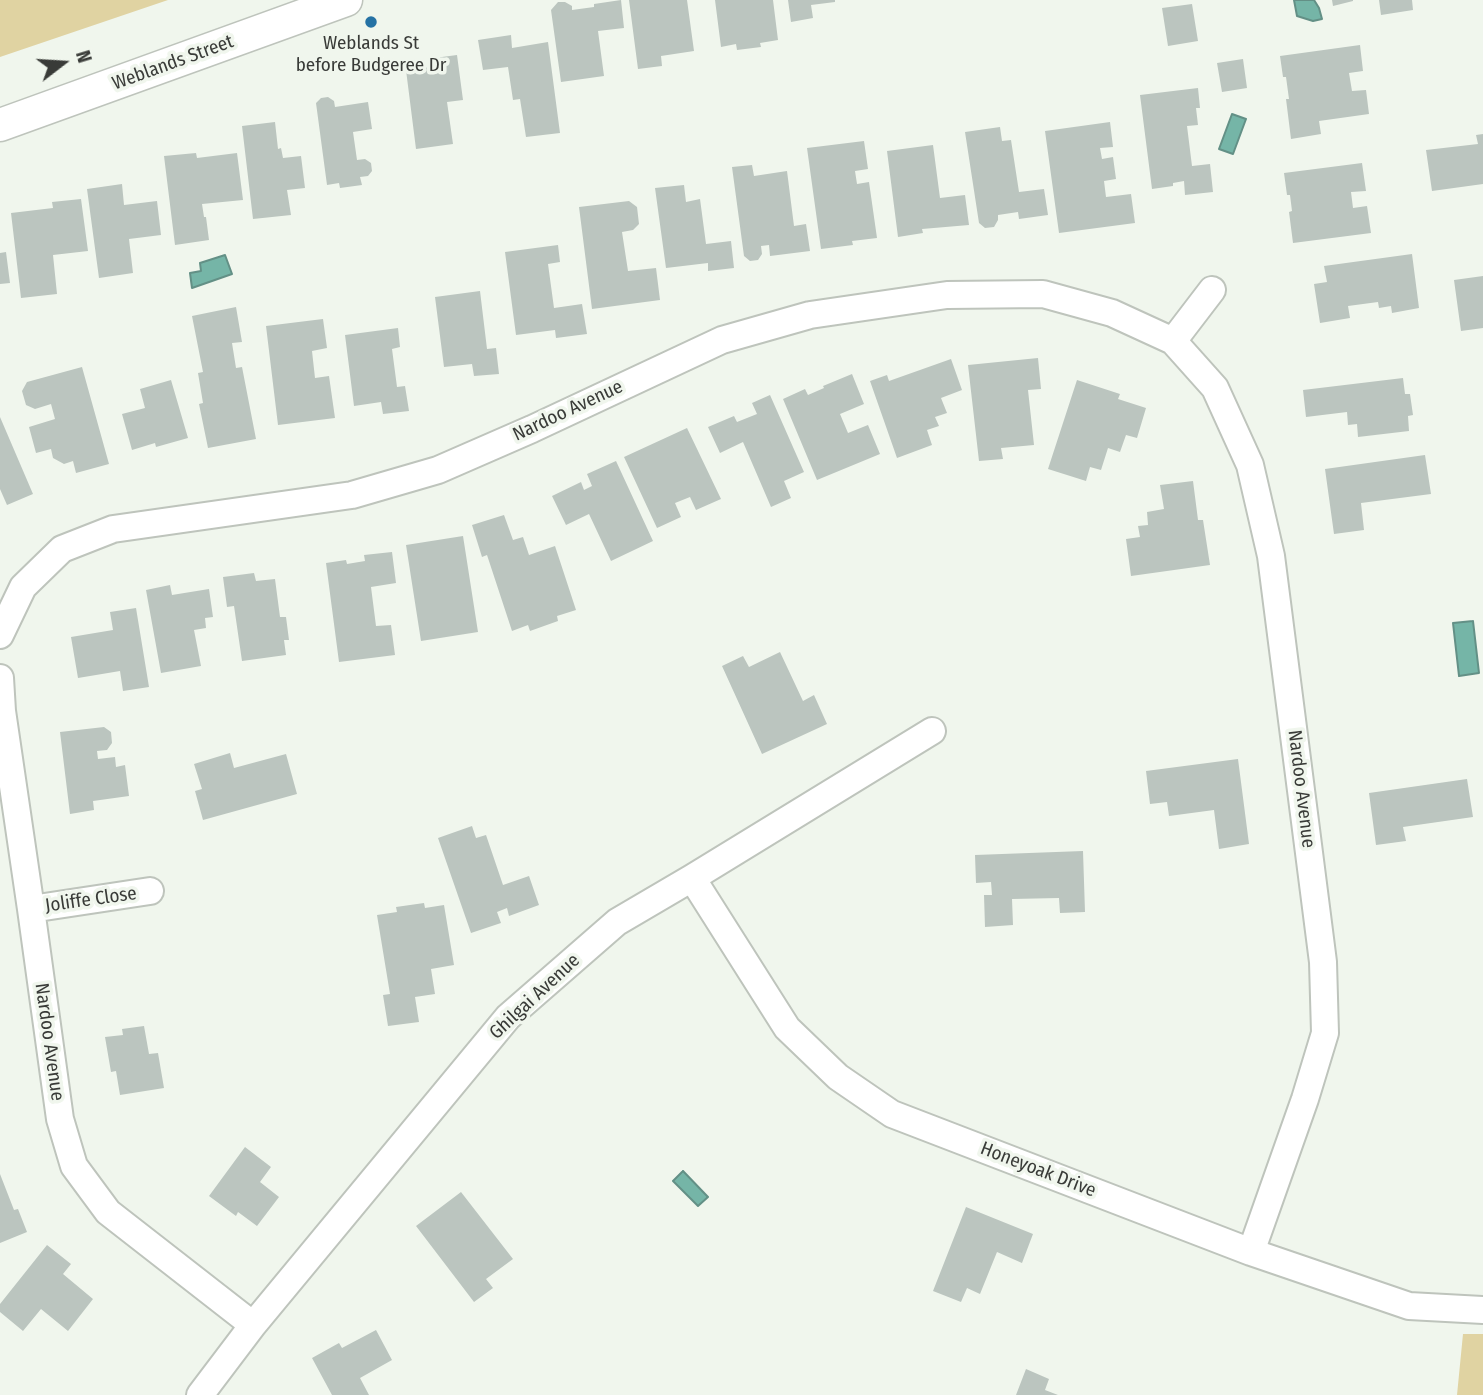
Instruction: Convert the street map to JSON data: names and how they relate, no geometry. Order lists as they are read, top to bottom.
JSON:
{
  "streets": {
    "street": [
      "Weblands Street",
      "Nardoo Avenue",
      "Joliffe Close",
      "Ghilgai Avenue",
      "Honeyoak Drive"
    ]
  },
  "crossings": [
    ["Nardoo Avenue", "Joliffe Close"],
    ["Nardoo Avenue", "Ghilgai Avenue"],
    ["Nardoo Avenue", "Honeyoak Drive"],
    ["Ghilgai Avenue", "Honeyoak Drive"]
  ],
  "places": ["Weblands St before Budgeree Dr"],
  "north": "right"
}
